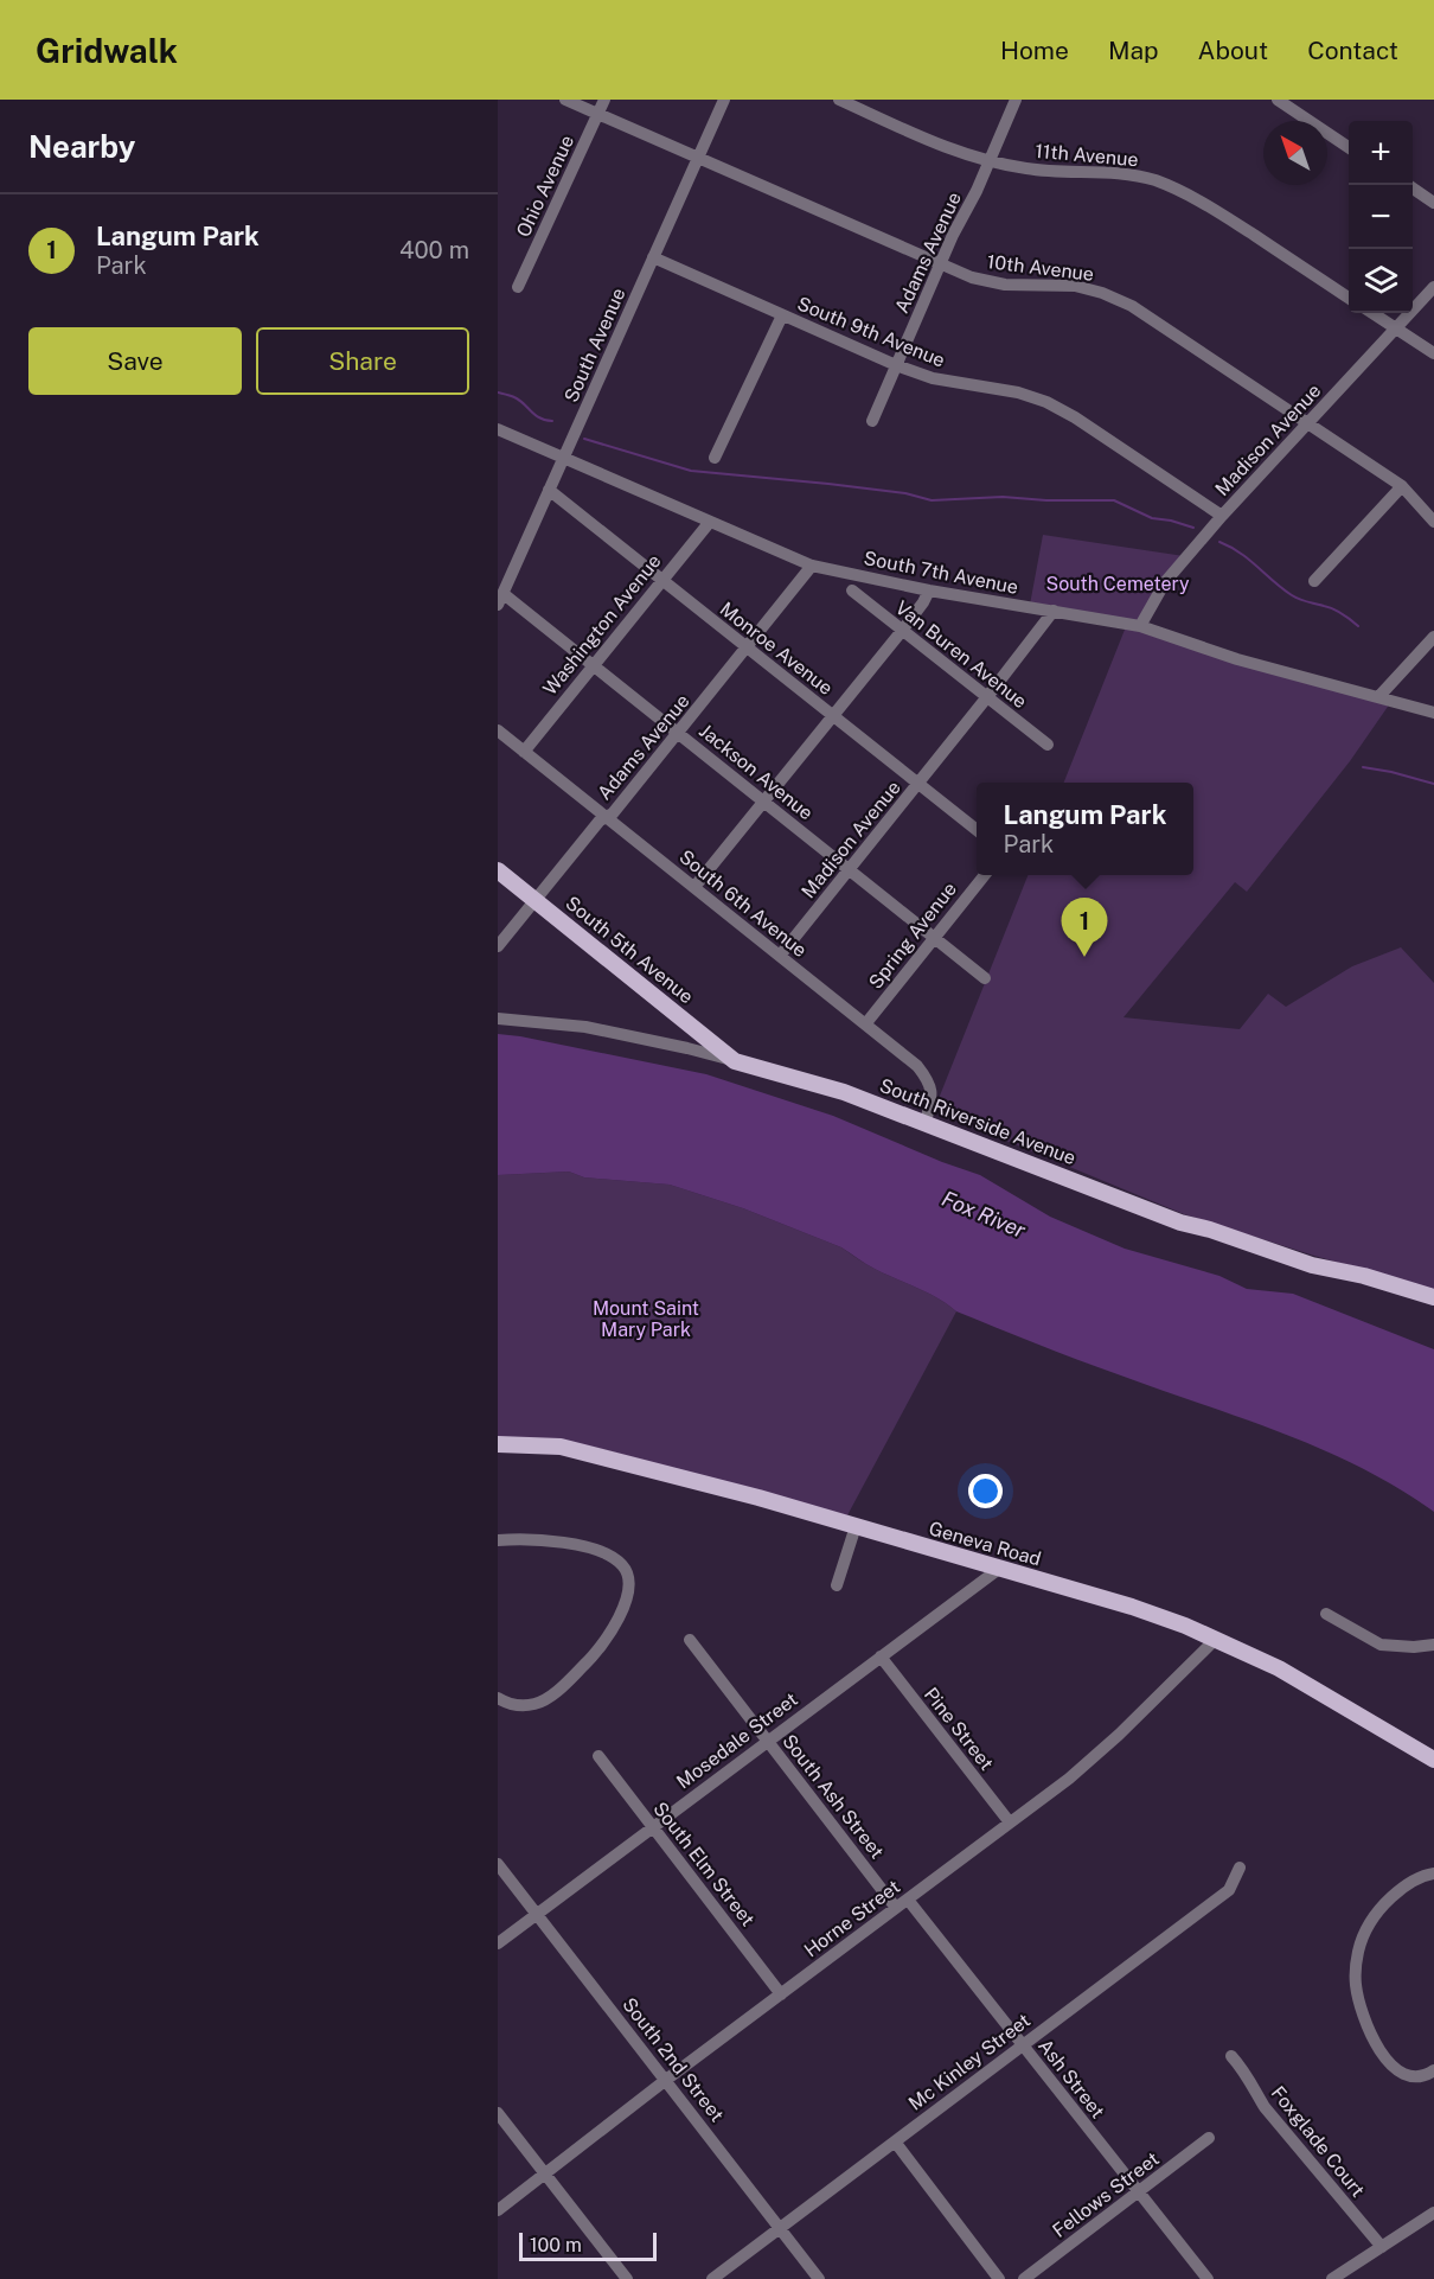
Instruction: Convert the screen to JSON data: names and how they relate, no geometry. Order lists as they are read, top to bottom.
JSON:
{
  "streets": {
    "main road": ["South 5th Avenue", "South Riverside Avenue", "Geneva Road"],
    "street": [
      "11th Avenue",
      "Ohio Avenue",
      "Adams Avenue",
      "10th Avenue",
      "South 9th Avenue",
      "South Avenue",
      "Madison Avenue",
      "South 7th Avenue",
      "Washington Avenue",
      "Monroe Avenue",
      "Van Buren Avenue",
      "Jackson Avenue",
      "South 6th Avenue",
      "Spring Avenue",
      "Pine Street",
      "Mosedale Street",
      "South Ash Street",
      "South Elm Street",
      "Horne Street",
      "South 2nd Street",
      "Mc Kinley Street",
      "Ash Street",
      "Foxglade Court",
      "Fellows Street"
    ]
  },
  "crossings": [
    ["11th Avenue", "Adams Avenue"],
    ["Ohio Avenue", "10th Avenue"],
    ["Adams Avenue", "10th Avenue"],
    ["Adams Avenue", "South 9th Avenue"],
    ["Adams Avenue", "South 7th Avenue"],
    ["Adams Avenue", "Monroe Avenue"],
    ["Adams Avenue", "Jackson Avenue"],
    ["Adams Avenue", "South 6th Avenue"],
    ["Adams Avenue", "South 5th Avenue"],
    ["10th Avenue", "South Avenue"],
    ["10th Avenue", "Madison Avenue"],
    ["South 9th Avenue", "South Avenue"],
    ["South 9th Avenue", "Madison Avenue"],
    ["South Avenue", "South 7th Avenue"],
    ["South Avenue", "Monroe Avenue"],
    ["South Avenue", "Jackson Avenue"],
    ["Madison Avenue", "South 7th Avenue"],
    ["Madison Avenue", "Monroe Avenue"],
    ["Madison Avenue", "Van Buren Avenue"],
    ["Madison Avenue", "Jackson Avenue"],
    ["Madison Avenue", "South 6th Avenue"],
    ["South 7th Avenue", "Washington Avenue"],
    ["Washington Avenue", "Monroe Avenue"],
    ["Washington Avenue", "Jackson Avenue"],
    ["Washington Avenue", "South 6th Avenue"],
    ["Jackson Avenue", "Spring Avenue"],
    ["South 6th Avenue", "Spring Avenue"],
    ["South 6th Avenue", "South Riverside Avenue"],
    ["South 5th Avenue", "South Riverside Avenue"],
    ["Geneva Road", "Mosedale Street"],
    ["Geneva Road", "Horne Street"],
    ["Pine Street", "Mosedale Street"],
    ["Pine Street", "Horne Street"],
    ["Mosedale Street", "South Ash Street"],
    ["Mosedale Street", "South Elm Street"],
    ["Mosedale Street", "South 2nd Street"],
    ["South Ash Street", "Horne Street"],
    ["South Elm Street", "Horne Street"],
    ["Horne Street", "South 2nd Street"],
    ["Horne Street", "Ash Street"],
    ["South 2nd Street", "Mc Kinley Street"],
    ["Mc Kinley Street", "Ash Street"],
    ["Ash Street", "Fellows Street"]
  ],
  "water": ["Fox River"],
  "parks": ["South Cemetery", "Mount Saint Mary Park"],
  "scale_bar": "100 m",
  "north": "top left",
  "page": {
    "header": "Gridwalk",
    "nav": [
      "Home",
      "Map",
      "About",
      "Contact"
    ],
    "heading": "Nearby",
    "map_buttons": ["+", "−"],
    "list": [
      {
        "mark": "1",
        "name": "Langum Park",
        "note": "Park",
        "value": "400 m"
      }
    ],
    "buttons": ["Save", "Share"],
    "popup": ["Langum Park", "Park"],
    "pins": "1",
    "scale": "100 m"
  }
}
